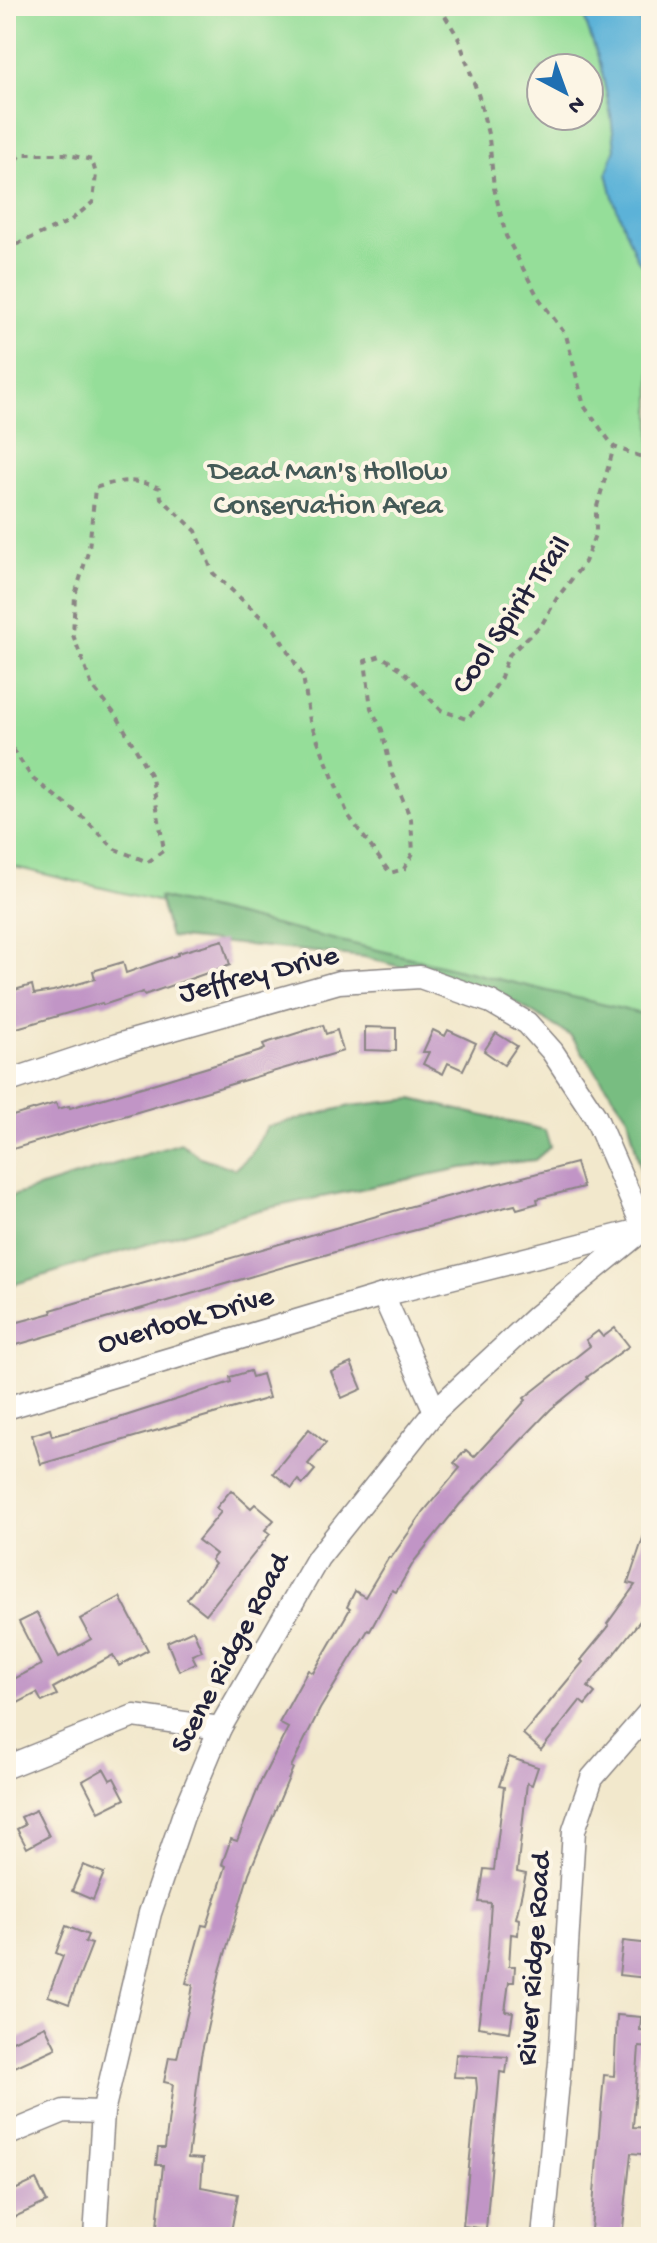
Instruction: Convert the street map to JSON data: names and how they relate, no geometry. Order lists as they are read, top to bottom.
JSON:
{
  "streets": {
    "street": [
      "Jeffrey Drive",
      "Overlook Drive",
      "Scene Ridge Road",
      "River Ridge Road"
    ],
    "path": ["Cool Spirit Trail"]
  },
  "crossings": [
    ["Jeffrey Drive", "Overlook Drive"],
    ["Jeffrey Drive", "Scene Ridge Road"],
    ["Overlook Drive", "Scene Ridge Road"]
  ],
  "parks": ["Dead Man's Hollow Conservation Area"],
  "north": "bottom right"
}
